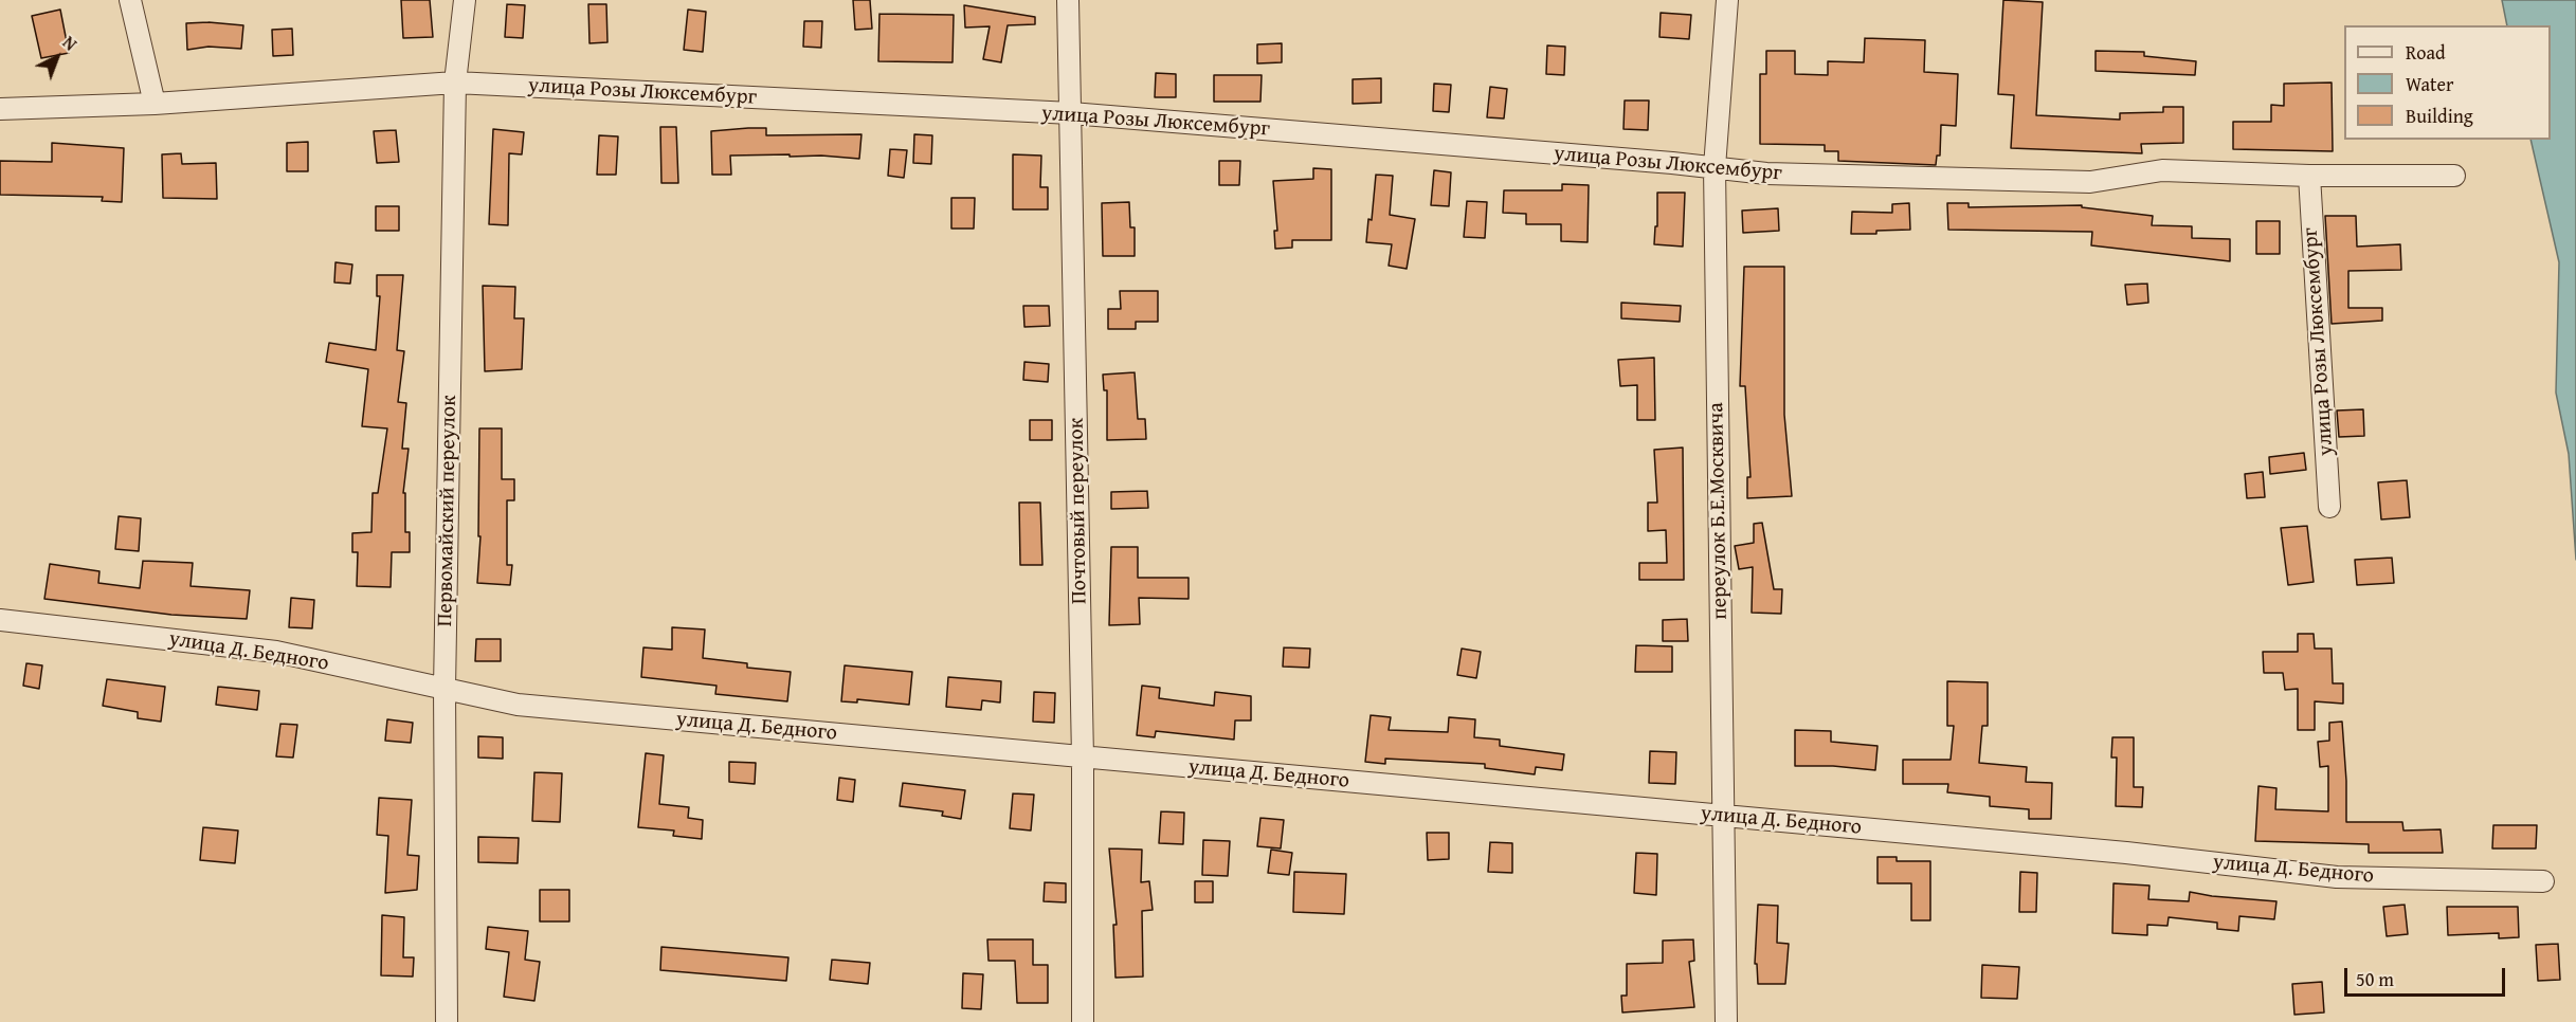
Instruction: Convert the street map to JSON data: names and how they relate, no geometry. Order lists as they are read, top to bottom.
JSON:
{
  "streets": {
    "street": [
      "улица Розы Люксембург",
      "Первомайский переулок",
      "Почтовый переулок",
      "переулок Б.Е.Москвича",
      "улица Д. Бедного"
    ]
  },
  "crossings": [
    ["улица Розы Люксембург", "Первомайский переулок"],
    ["улица Розы Люксембург", "Почтовый переулок"],
    ["улица Розы Люксембург", "переулок Б.Е.Москвича"],
    ["Первомайский переулок", "улица Д. Бедного"],
    ["Почтовый переулок", "улица Д. Бедного"],
    ["переулок Б.Е.Москвича", "улица Д. Бедного"]
  ],
  "legend": ["Road", "Water", "Building"],
  "scale_bar": "50 m",
  "north": "top right"
}
